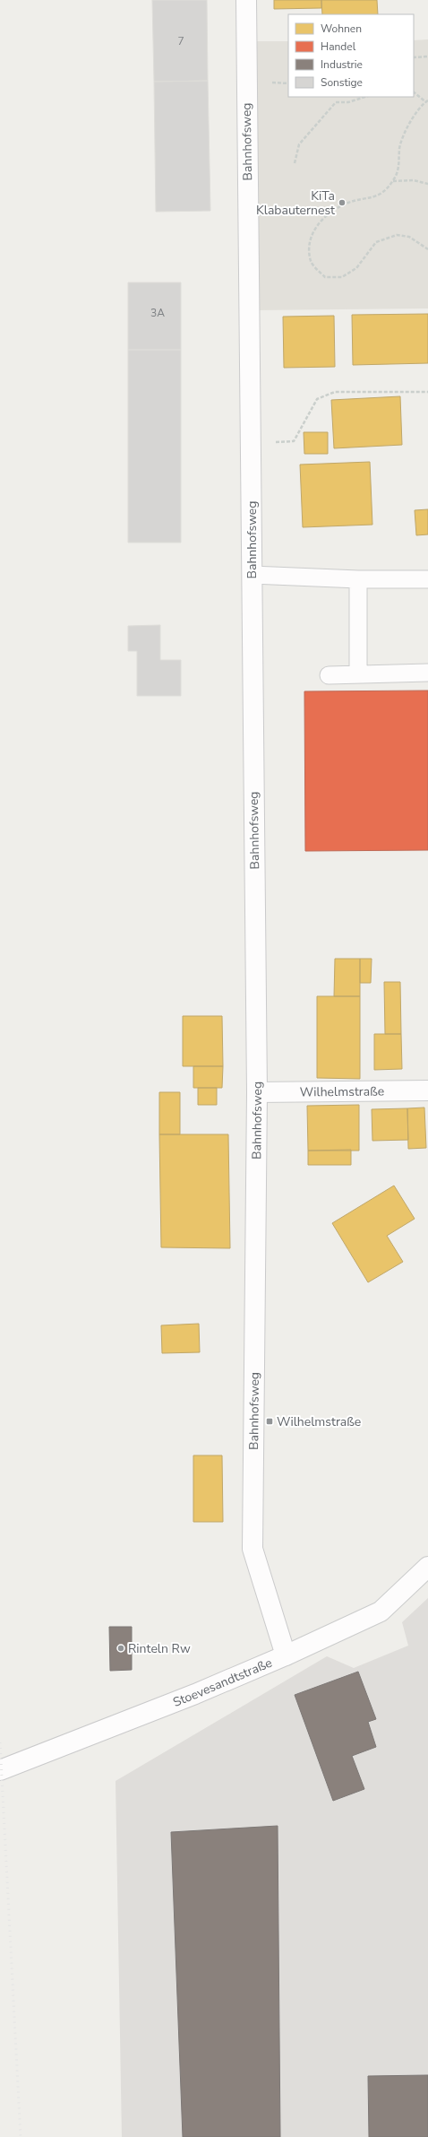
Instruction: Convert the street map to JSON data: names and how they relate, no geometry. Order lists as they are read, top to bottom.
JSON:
{
  "streets": {
    "street": ["Bahnhofsweg", "Wilhelmstraße", "Stoevesandtstraße"]
  },
  "crossings": [
    ["Bahnhofsweg", "Wilhelmstraße"],
    ["Bahnhofsweg", "Stoevesandtstraße"]
  ],
  "places": {
    "other": ["KiTa Klabauternest", "Rinteln Rw"],
    "transit": ["Wilhelmstraße"]
  },
  "house_numbers": ["7", "3A"],
  "legend": [
    "Wohnen",
    "Handel",
    "Industrie",
    "Sonstige"
  ]
}
